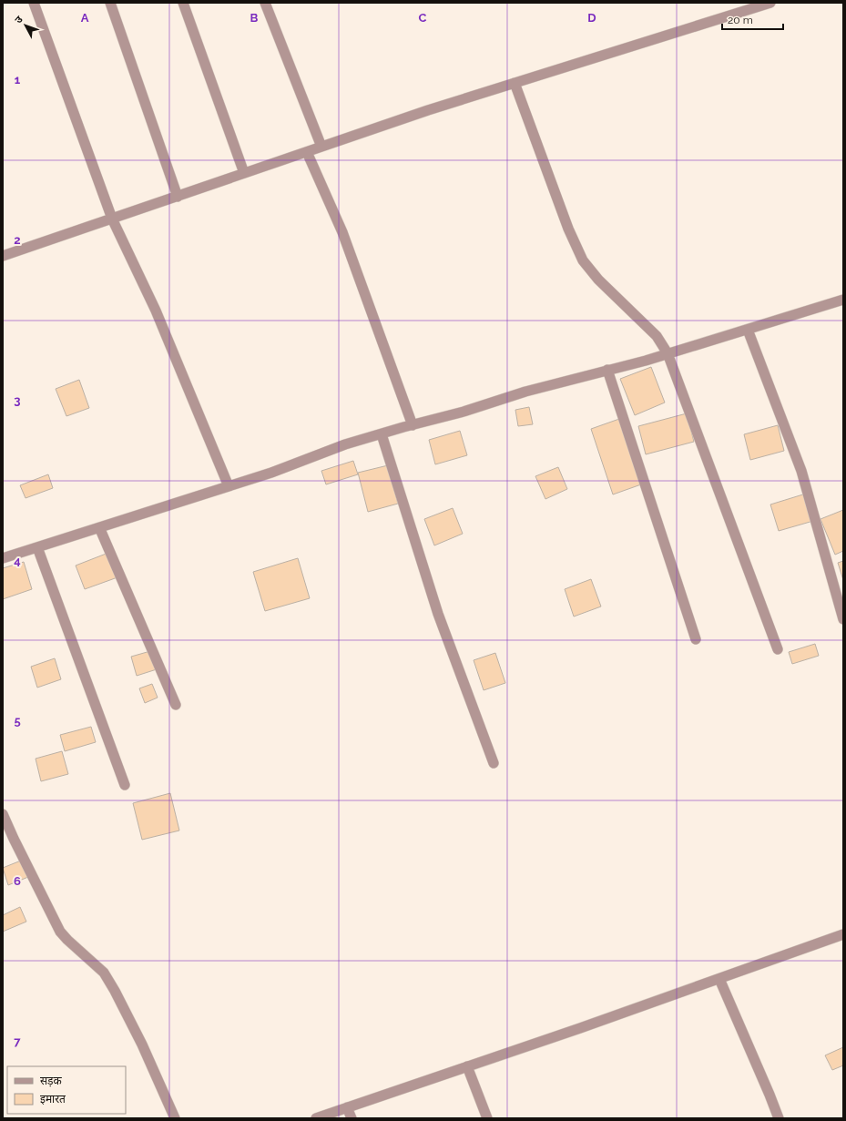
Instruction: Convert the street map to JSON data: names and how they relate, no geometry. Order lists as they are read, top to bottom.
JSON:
{
  "legend": ["सड़क", "इमारत"],
  "scale_bar": "20 m",
  "north": "top left",
  "grid": {
    "columns": [
      "A",
      "B",
      "C",
      "D"
    ],
    "rows": [
      "1",
      "2",
      "3",
      "4",
      "5",
      "6",
      "7"
    ]
  }
}
